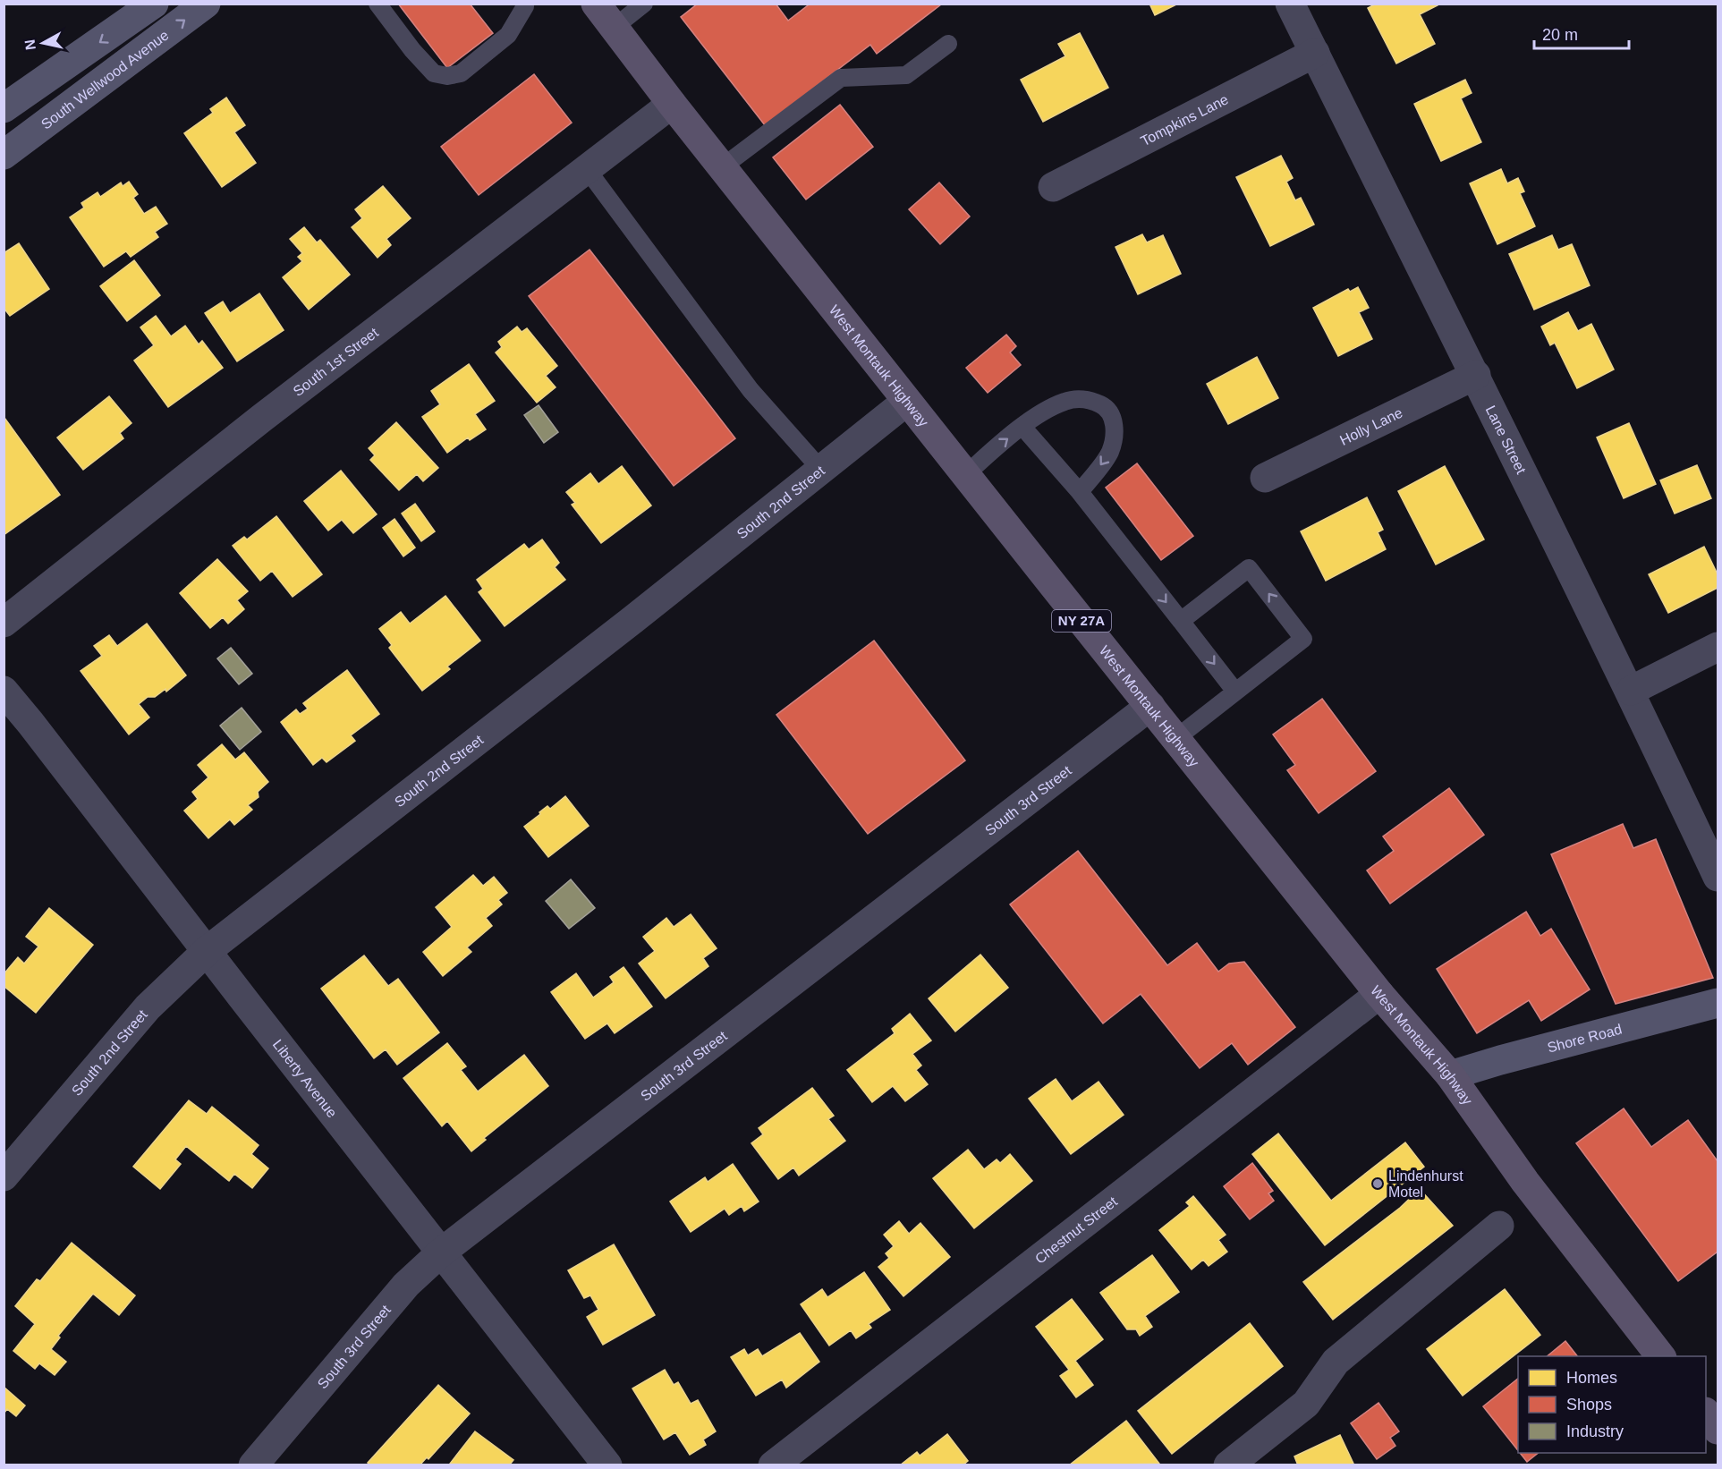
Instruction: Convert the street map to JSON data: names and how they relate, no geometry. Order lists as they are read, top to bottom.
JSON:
{
  "streets": {
    "main road": [
      "South Wellwood Avenue",
      "West Montauk Highway",
      "NY 27A",
      "Shore Road"
    ],
    "street": [
      "Tompkins Lane",
      "South 1st Street",
      "Holly Lane",
      "Lane Street",
      "South 2nd Street",
      "South 3rd Street",
      "Liberty Avenue",
      "Chestnut Street"
    ]
  },
  "crossings": [
    ["Tompkins Lane", "Lane Street"],
    ["South 1st Street", "West Montauk Highway"],
    ["West Montauk Highway", "South 2nd Street"],
    ["West Montauk Highway", "South 3rd Street"],
    ["West Montauk Highway", "Shore Road"],
    ["West Montauk Highway", "Chestnut Street"],
    ["Holly Lane", "Lane Street"],
    ["South 2nd Street", "Liberty Avenue"],
    ["South 3rd Street", "Liberty Avenue"]
  ],
  "places": ["Lindenhurst Motel"],
  "legend": ["Homes", "Shops", "Industry"],
  "scale_bar": "20 m",
  "north": "left"
}
